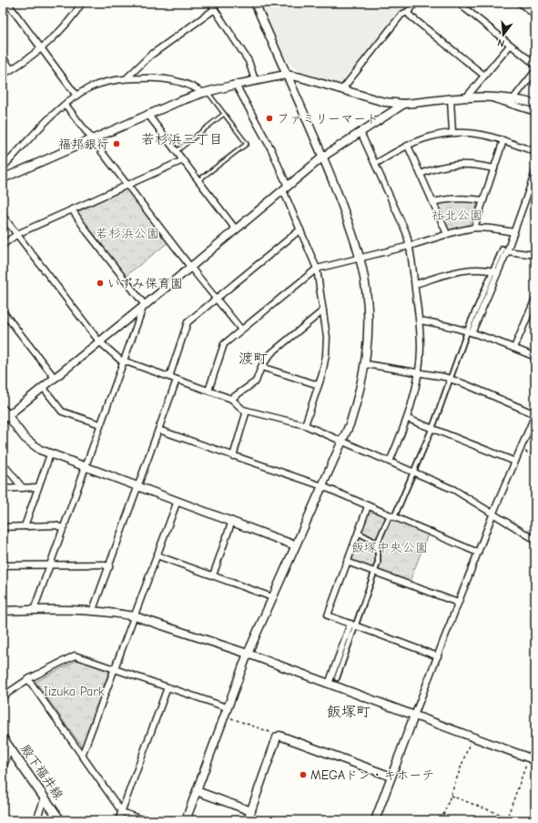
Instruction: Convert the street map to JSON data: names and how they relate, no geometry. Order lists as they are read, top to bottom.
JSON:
{
  "streets": {
    "main road": ["殿下福井線"]
  },
  "districts": ["若杉浜三丁目", "渡町", "飯塚町"],
  "parks": [
    "社北公園",
    "若杉浜公園",
    "飯塚中央公園",
    "Iizuka Park"
  ],
  "places": [
    "ファミリーマート",
    "福邦銀行",
    "いずみ保育園",
    "MEGAドン・キホーテ"
  ],
  "north": "bottom"
}
